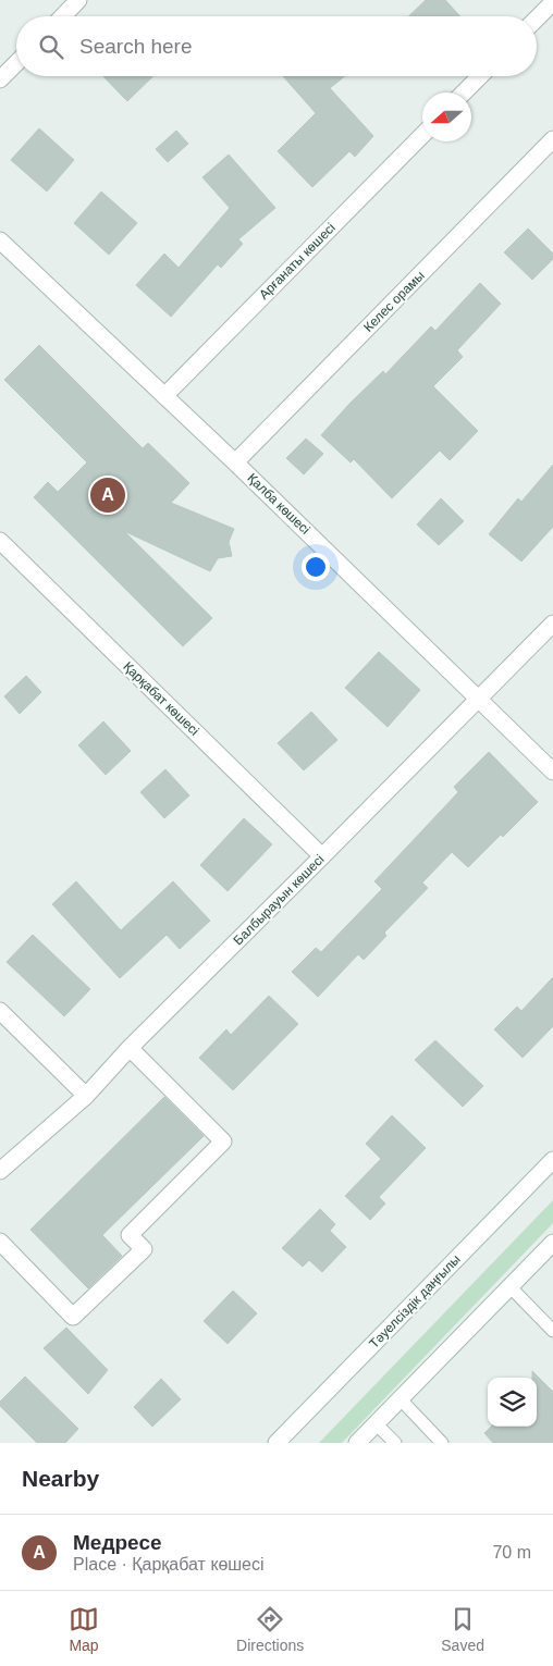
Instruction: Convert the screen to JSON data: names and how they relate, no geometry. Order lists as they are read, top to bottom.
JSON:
{
  "streets": {
    "street": [
      "Арғанаты көшесі",
      "Келес орамы",
      "Қалба көшесі",
      "Қарқабат көшесі",
      "Балбырауын көшесі",
      "Тәуелсіздік даңғылы"
    ]
  },
  "crossings": [
    ["Арғанаты көшесі", "Қалба көшесі"],
    ["Келес орамы", "Қалба көшесі"],
    ["Қалба көшесі", "Балбырауын көшесі"],
    ["Қарқабат көшесі", "Балбырауын көшесі"]
  ],
  "north": "left",
  "page": {
    "search": "Search here",
    "pins": "A",
    "heading": "Nearby",
    "list": [
      {
        "mark": "A",
        "name": "Медресе",
        "note": "Place · Қарқабат көшесі",
        "value": "70 m"
      }
    ],
    "nav": ["Map", "Directions", "Saved"]
  }
}
